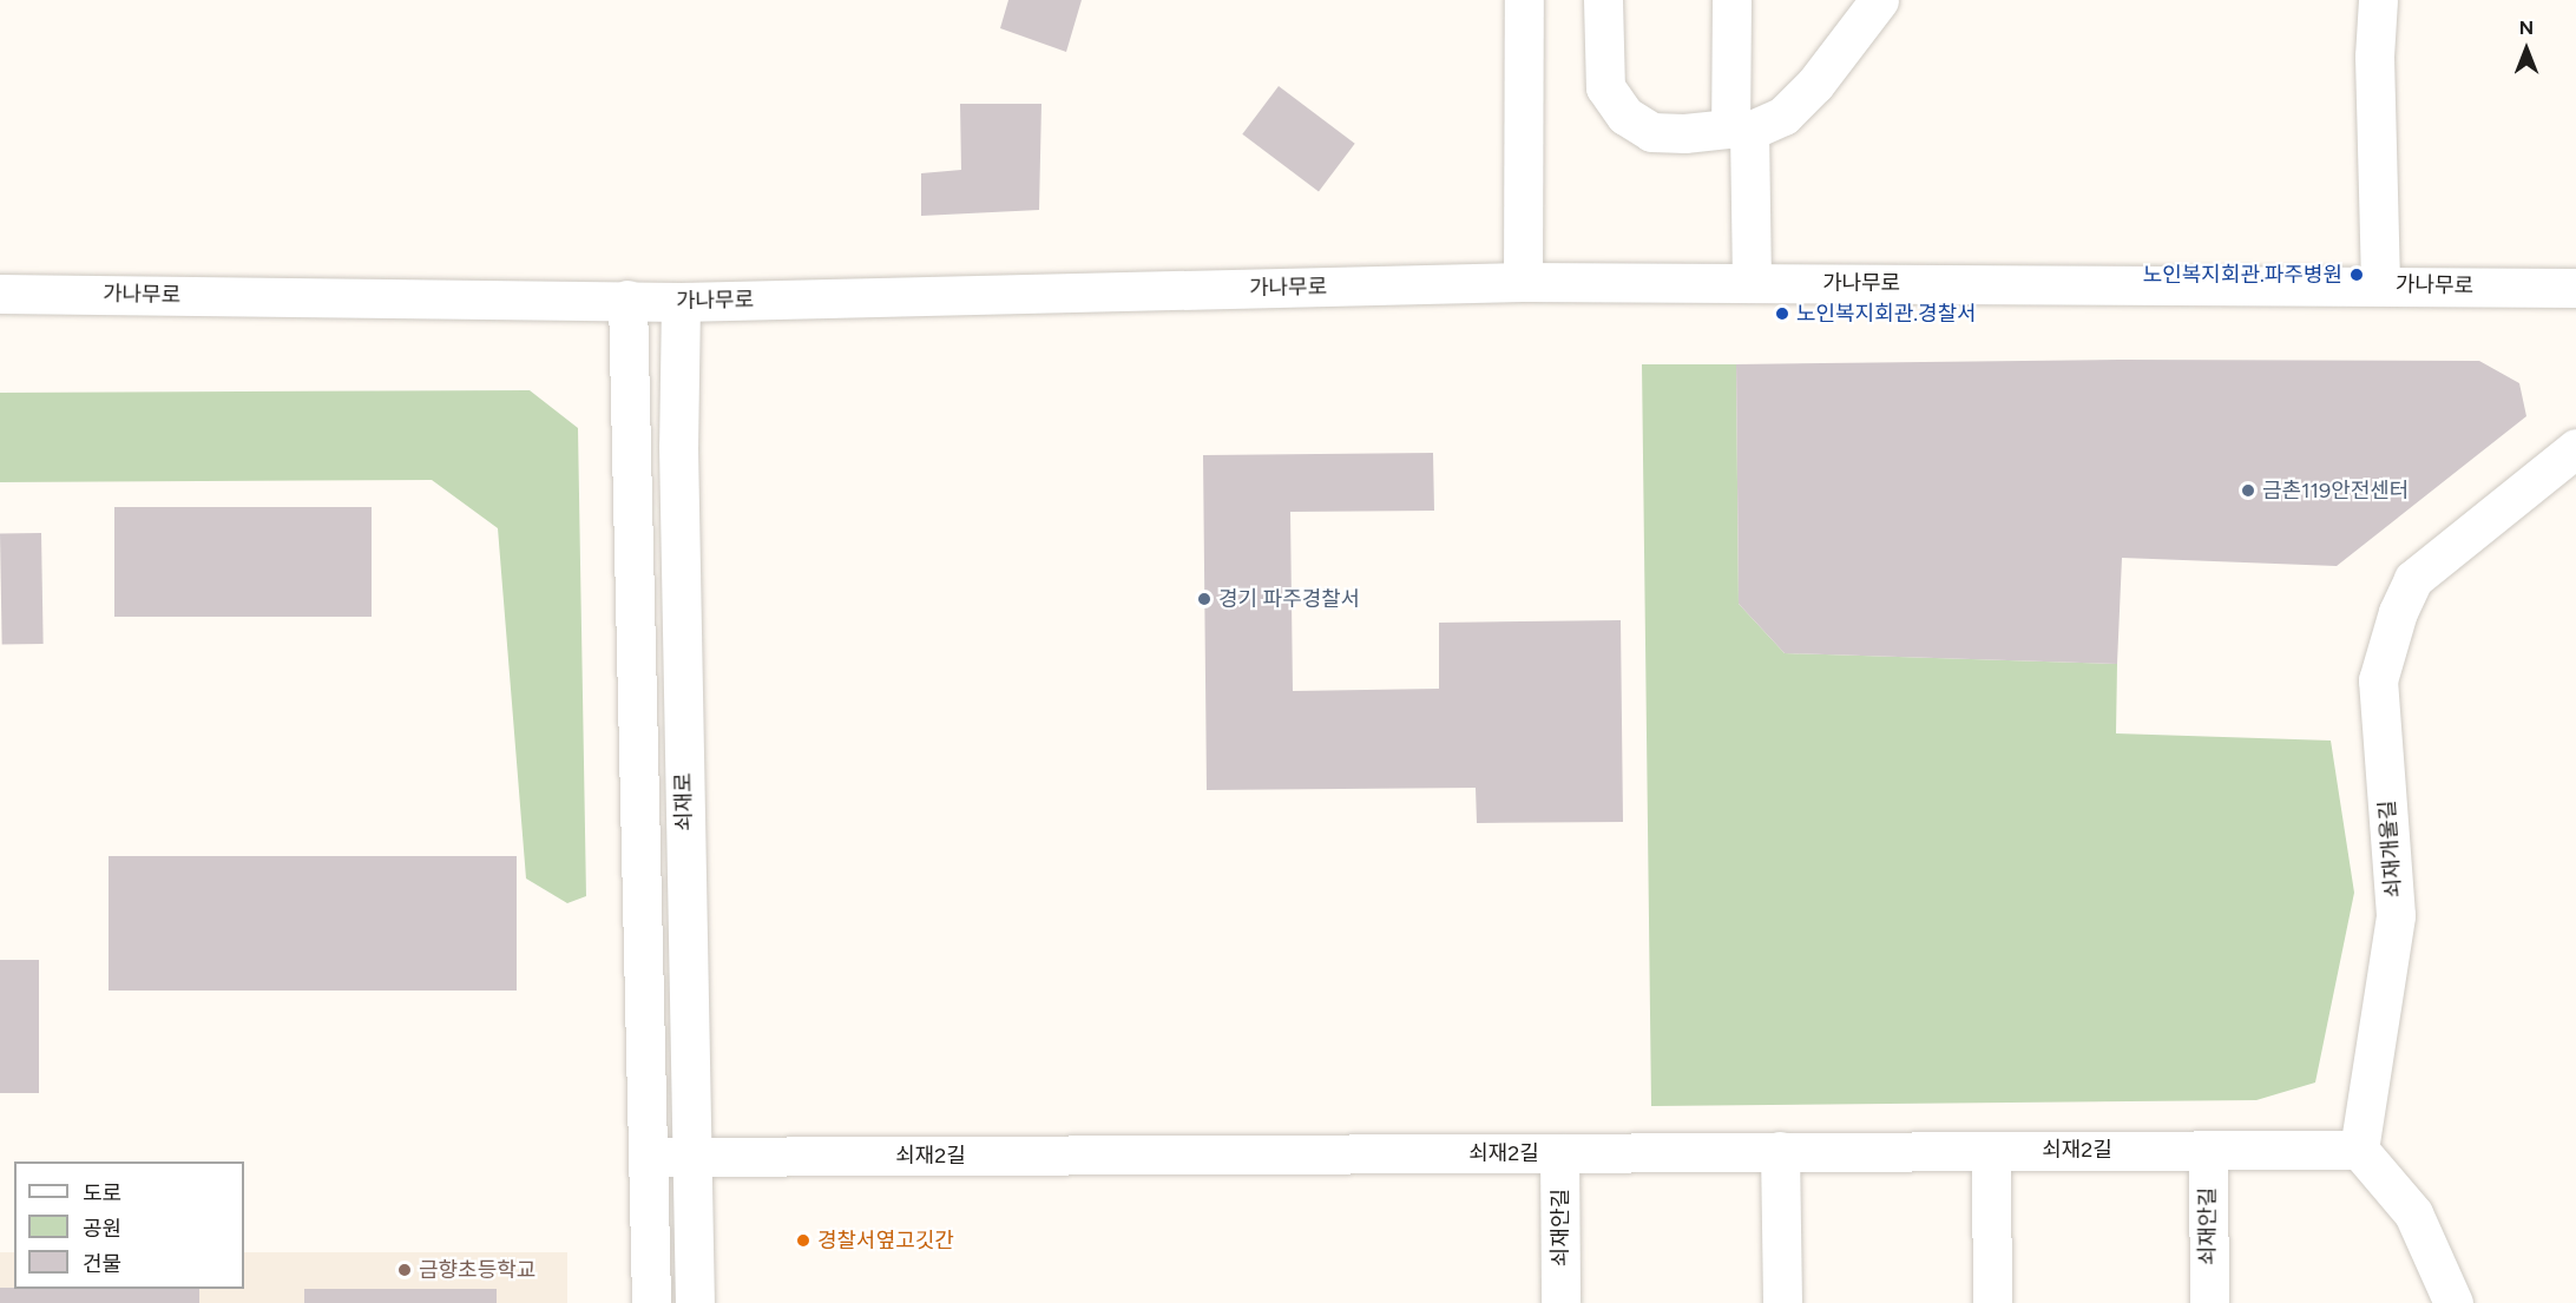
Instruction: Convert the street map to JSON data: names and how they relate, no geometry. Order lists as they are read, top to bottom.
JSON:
{
  "streets": {
    "street": [
      "가나무로",
      "쇠재로",
      "쇠재개울길",
      "쇠재2길",
      "쇠재안길"
    ]
  },
  "crossings": [
    ["가나무로", "쇠재로"],
    ["쇠재로", "쇠재2길"],
    ["쇠재개울길", "쇠재2길"],
    ["쇠재2길", "쇠재안길"]
  ],
  "places": [
    "노인복지회관.파주병원",
    "노인복지회관.경찰서",
    "금촌119안전센터",
    "경기 파주경찰서",
    "경찰서옆고깃간",
    "금향초등학교"
  ],
  "legend": ["도로", "공원", "건물"],
  "north": "top"
}
